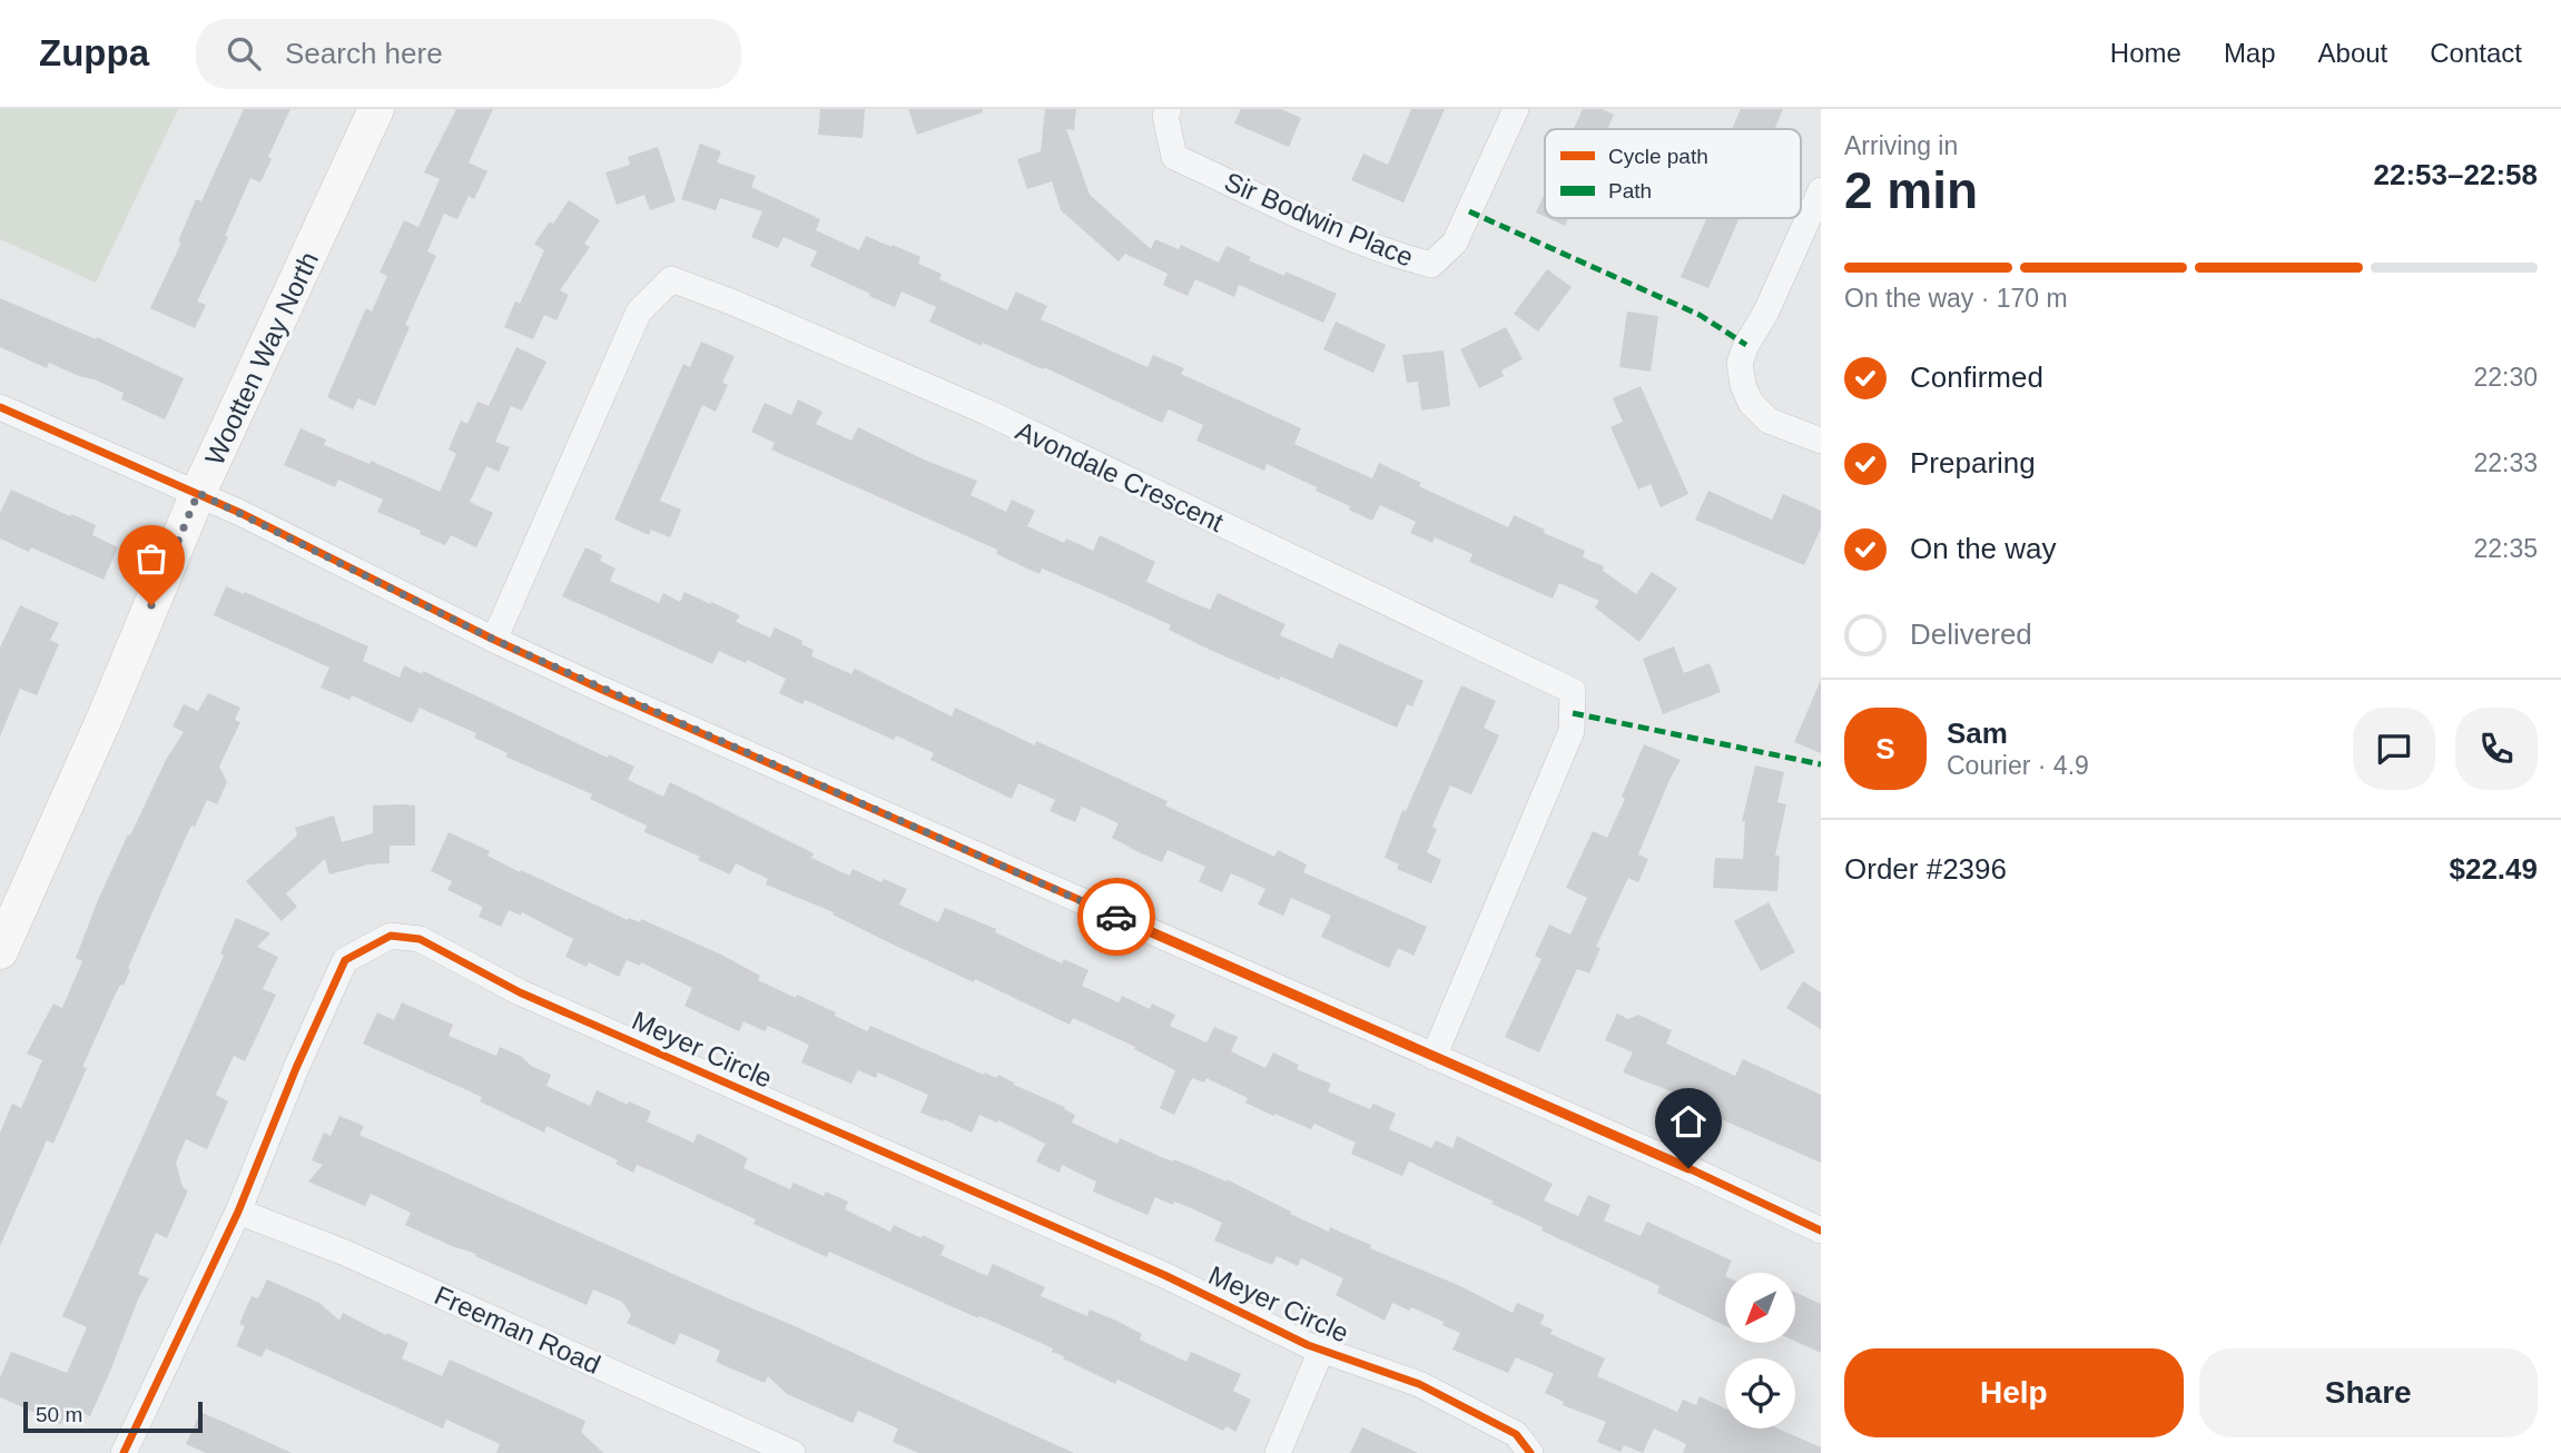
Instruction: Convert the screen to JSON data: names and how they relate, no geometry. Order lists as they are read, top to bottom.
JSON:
{
  "streets": {
    "street": [
      "Sir Bodwin Place",
      "Wootten Way North",
      "Avondale Crescent",
      "Meyer Circle",
      "Freeman Road"
    ]
  },
  "crossings": [
    ["Meyer Circle", "Freeman Road"]
  ],
  "legend": ["Cycle path", "Path"],
  "scale_bar": "50 m",
  "north": "bottom left",
  "page": {
    "header": "Zuppa",
    "search": "Search here",
    "nav": [
      "Home",
      "Map",
      "About",
      "Contact"
    ],
    "heading": ["2 min", "Arriving in", "22:53–22:58"],
    "panel": [
      "Sam",
      "Courier · 4.9",
      "Order #2396",
      "$22.49"
    ],
    "bar": "On the way · 170 m",
    "list": [
      ["Confirmed", "22:30"],
      ["Preparing", "22:33"],
      ["On the way", "22:35"],
      "Delivered"
    ],
    "round": "S",
    "buttons": ["Help", "Share"],
    "scale": "50 m"
  }
}
